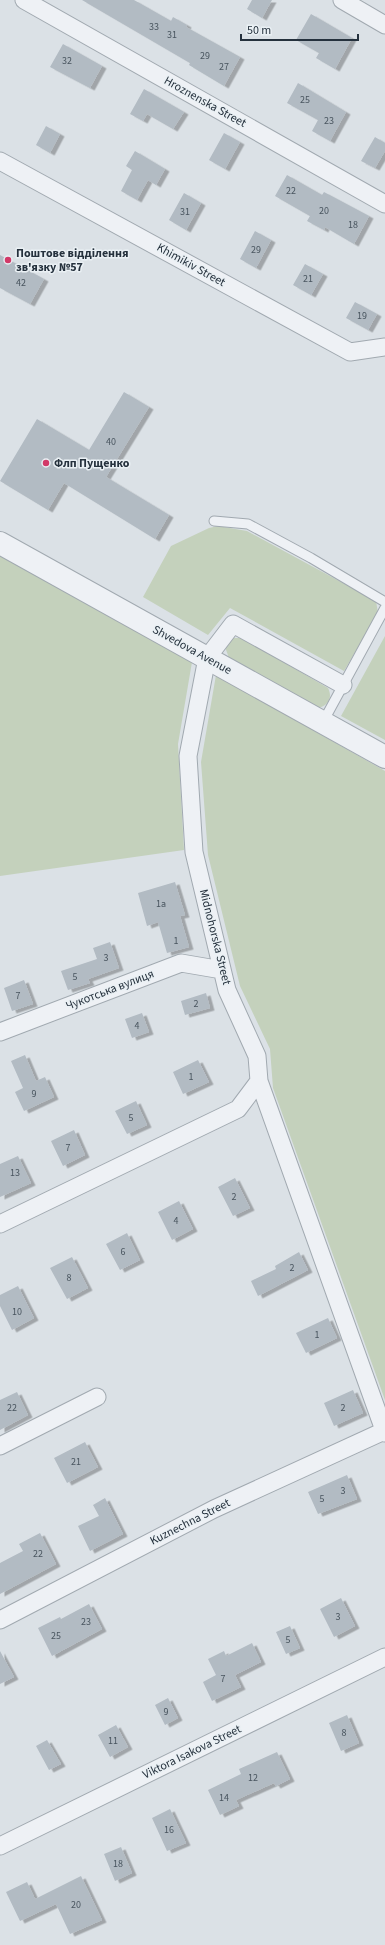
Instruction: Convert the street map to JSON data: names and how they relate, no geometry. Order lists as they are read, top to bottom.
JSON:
{
  "streets": {
    "street": [
      "Hroznenska Street",
      "Khimikiv Street",
      "Shvedova Avenue",
      "Midnohorska Street",
      "Чукотська вулиця",
      "Kuznechna Street",
      "Viktora Isakova Street"
    ]
  },
  "crossings": [
    ["Shvedova Avenue", "Midnohorska Street"],
    ["Midnohorska Street", "Чукотська вулиця"],
    ["Midnohorska Street", "Kuznechna Street"]
  ],
  "places": ["Поштове відділення зв'язку №57", "Флп Пущенко"],
  "house_numbers": [
    "33",
    "31",
    "29",
    "32",
    "27",
    "25",
    "23",
    "22",
    "20",
    "31",
    "18",
    "29",
    "21",
    "42",
    "19",
    "40",
    "1а",
    "1",
    "3",
    "5",
    "7",
    "2",
    "4",
    "1",
    "9",
    "5",
    "7",
    "13",
    "2",
    "4",
    "6",
    "2",
    "8",
    "10",
    "1",
    "22",
    "2",
    "21",
    "3",
    "5",
    "22",
    "3",
    "23",
    "25",
    "5",
    "7",
    "9",
    "8",
    "11",
    "12",
    "14",
    "16",
    "18",
    "20"
  ],
  "scale_bar": "50 m"
}
